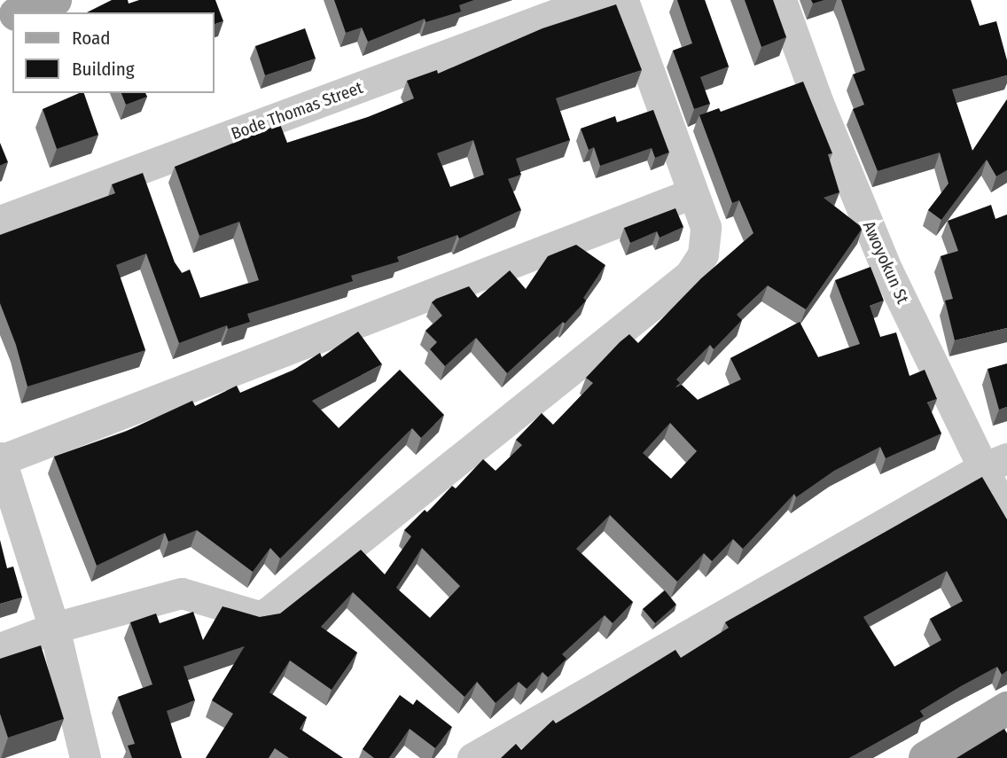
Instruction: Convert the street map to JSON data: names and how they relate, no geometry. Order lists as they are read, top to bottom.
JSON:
{
  "streets": {
    "street": ["Bode Thomas Street", "Awoyokun St"]
  },
  "legend": ["Road", "Building"]
}
